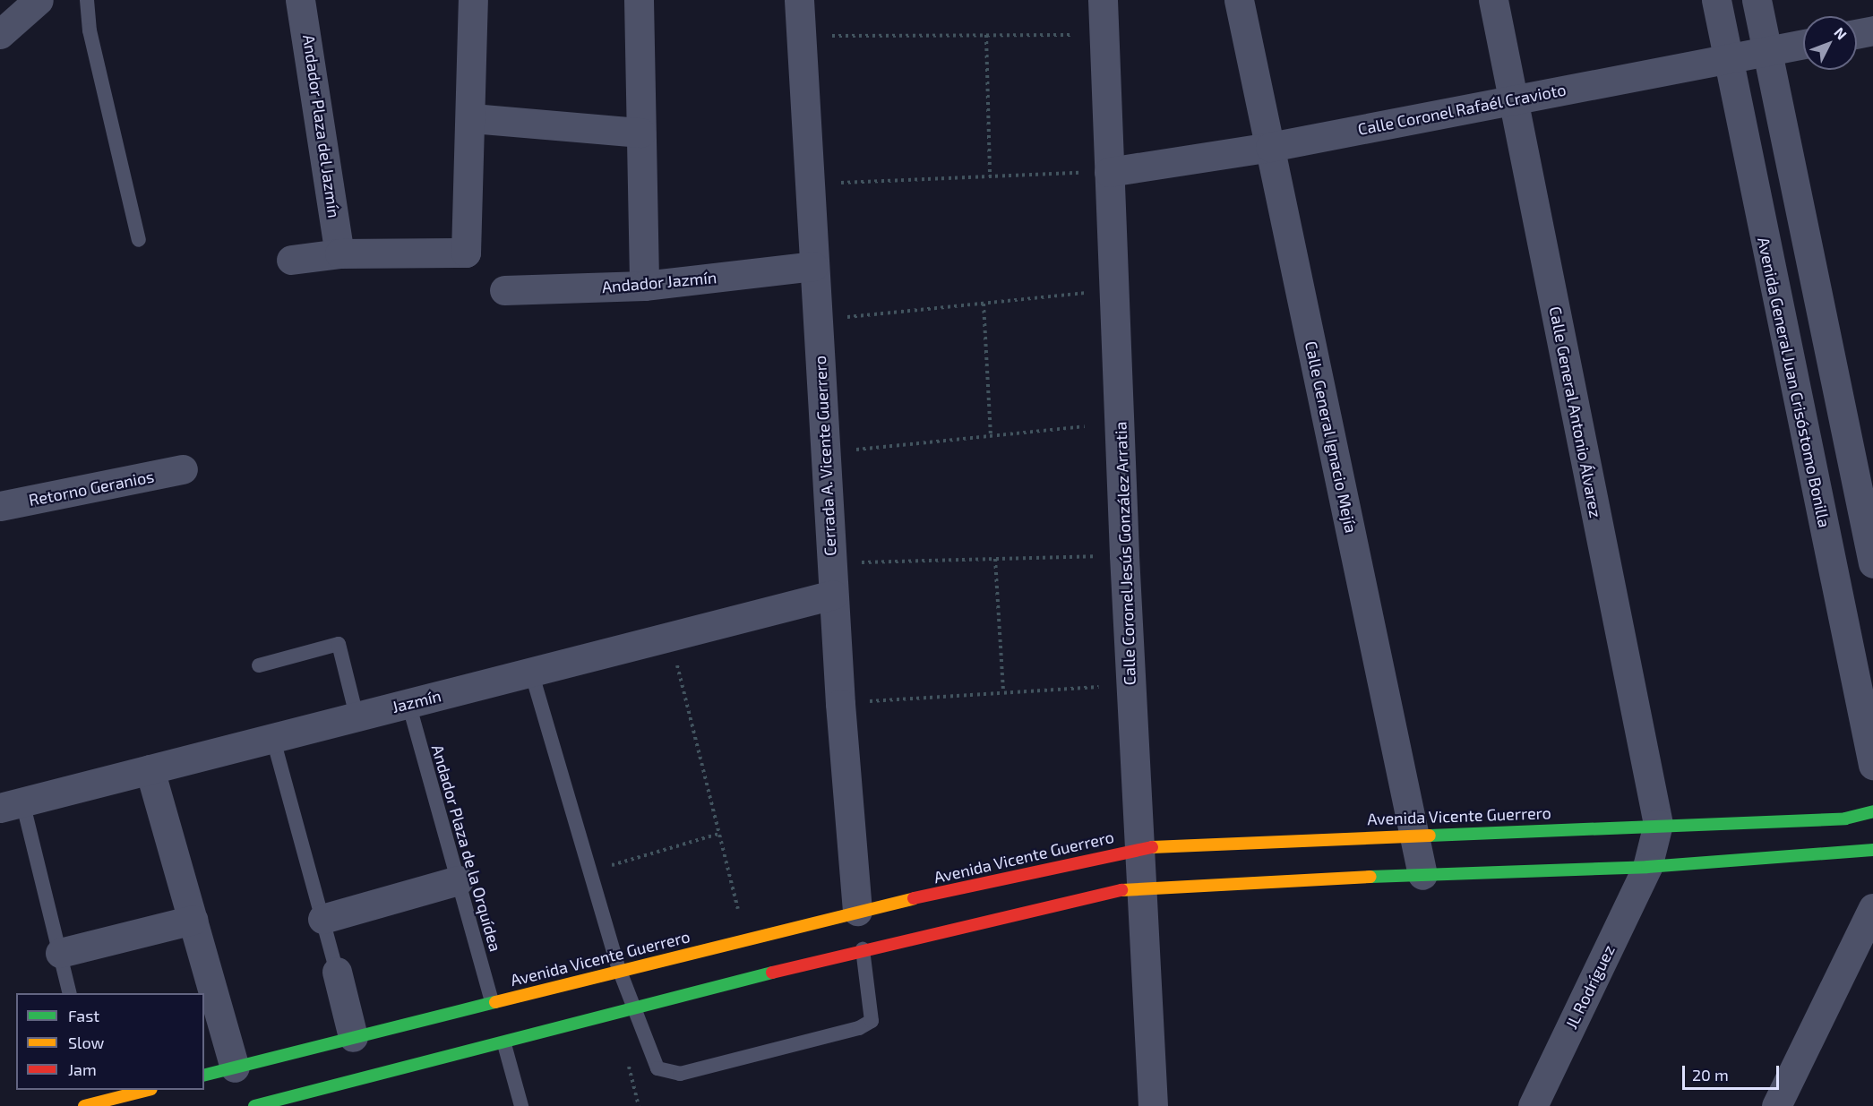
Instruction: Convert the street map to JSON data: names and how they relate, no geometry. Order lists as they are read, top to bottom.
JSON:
{
  "streets": {
    "main road": ["Avenida Vicente Guerrero"],
    "street": [
      "Calle Coronel Rafaél Cravioto",
      "Andador Plaza del Jazmín",
      "Andador Jazmín",
      "Avenida General Juan Crisóstomo Bonilla",
      "Calle General Antonio Álvarez",
      "Calle General Ignacio Mejía",
      "Cerrada A. Vicente Guerrero",
      "Retorno Geranios",
      "Calle Coronel Jesús González Arratia",
      "Jazmín",
      "JL Rodríguez"
    ],
    "lane": ["Andador Plaza de la Orquídea"]
  },
  "crossings": [
    ["Calle Coronel Rafaél Cravioto", "Avenida General Juan Crisóstomo Bonilla"],
    ["Calle Coronel Rafaél Cravioto", "Calle General Antonio Álvarez"],
    ["Calle Coronel Rafaél Cravioto", "Calle General Ignacio Mejía"],
    ["Calle Coronel Rafaél Cravioto", "Calle Coronel Jesús González Arratia"],
    ["Andador Jazmín", "Cerrada A. Vicente Guerrero"],
    ["Calle General Antonio Álvarez", "Avenida Vicente Guerrero"],
    ["Calle General Antonio Álvarez", "JL Rodríguez"],
    ["Calle General Ignacio Mejía", "Avenida Vicente Guerrero"],
    ["Cerrada A. Vicente Guerrero", "Jazmín"],
    ["Cerrada A. Vicente Guerrero", "Avenida Vicente Guerrero"],
    ["Calle Coronel Jesús González Arratia", "Avenida Vicente Guerrero"],
    ["Jazmín", "Andador Plaza de la Orquídea"],
    ["Avenida Vicente Guerrero", "Andador Plaza de la Orquídea"],
    ["Avenida Vicente Guerrero", "JL Rodríguez"]
  ],
  "legend": ["Fast", "Slow", "Jam"],
  "scale_bar": "20 m",
  "north": "top right"
}
